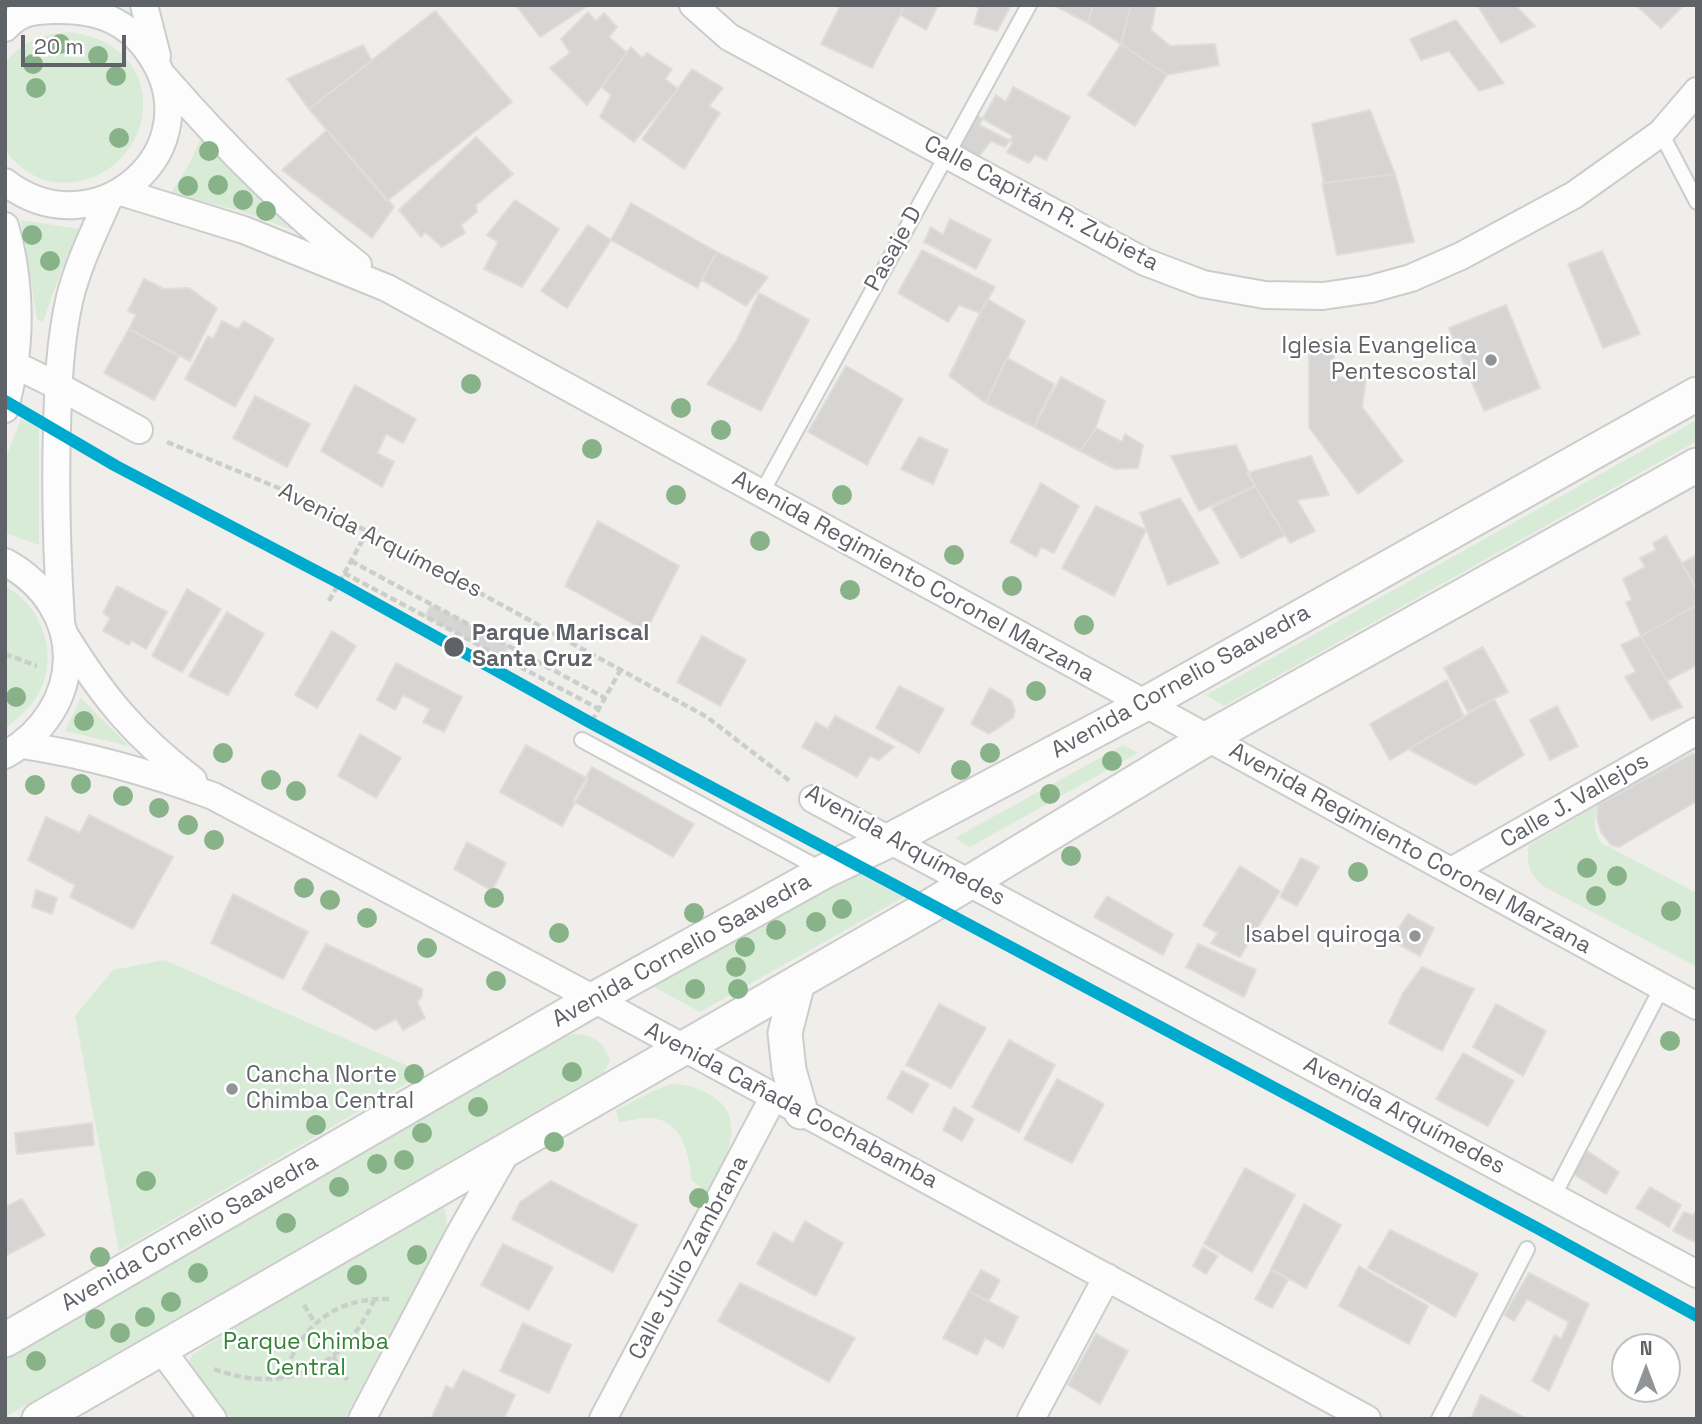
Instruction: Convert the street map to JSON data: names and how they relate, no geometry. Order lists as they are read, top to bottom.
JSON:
{
  "streets": {
    "street": [
      "Calle Capitán R. Zubieta",
      "Avenida Arquímedes",
      "Avenida Regimiento Coronel Marzana",
      "Avenida Cornelio Saavedra",
      "Calle J. Vallejos",
      "Avenida Cañada Cochabamba",
      "Calle Julio Zambrana"
    ],
    "lane": ["Pasaje D"]
  },
  "crossings": [
    ["Calle Capitán R. Zubieta", "Pasaje D"],
    ["Pasaje D", "Avenida Regimiento Coronel Marzana"],
    ["Avenida Arquímedes", "Avenida Cornelio Saavedra"],
    ["Avenida Regimiento Coronel Marzana", "Avenida Cornelio Saavedra"],
    ["Avenida Regimiento Coronel Marzana", "Calle J. Vallejos"],
    ["Avenida Cornelio Saavedra", "Avenida Cañada Cochabamba"],
    ["Avenida Cañada Cochabamba", "Calle Julio Zambrana"]
  ],
  "parks": ["Parque Chimba Central"],
  "places": [
    "Iglesia Evangelica Pentescostal",
    "Parque Mariscal Santa Cruz",
    "Isabel quiroga",
    "Cancha Norte Chimba Central"
  ],
  "scale_bar": "20 m",
  "north": "top"
}
